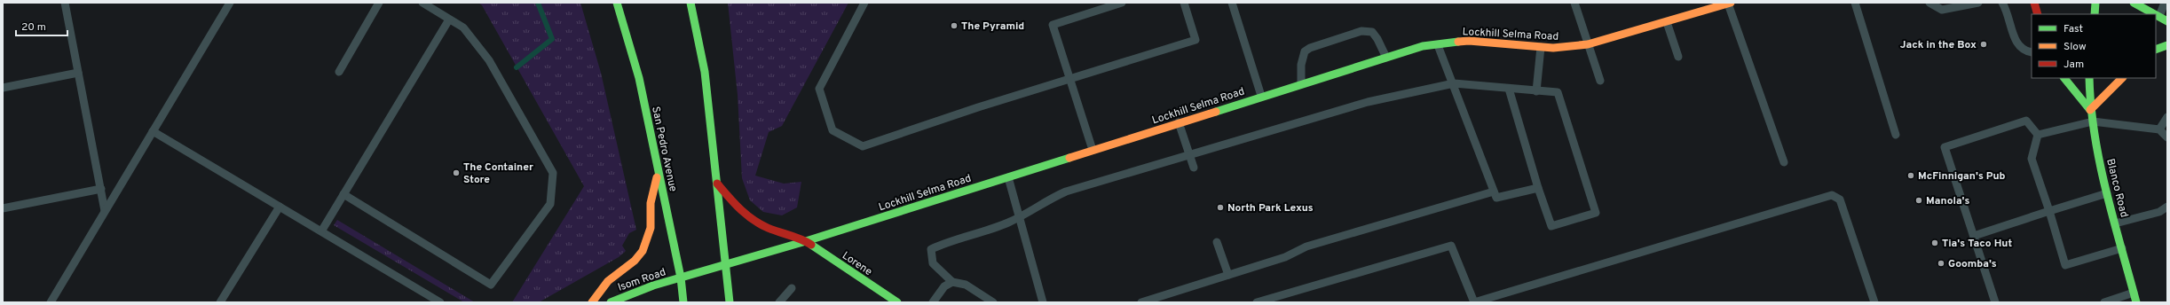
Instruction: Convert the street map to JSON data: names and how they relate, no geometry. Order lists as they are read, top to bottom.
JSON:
{
  "streets": {
    "main road": [
      "Lockhill Selma Road",
      "San Pedro Avenue",
      "Blanco Road",
      "Lorene",
      "Isom Road"
    ]
  },
  "crossings": [
    ["Lockhill Selma Road", "San Pedro Avenue"],
    ["Lockhill Selma Road", "Lorene"],
    ["Lockhill Selma Road", "Isom Road"],
    ["San Pedro Avenue", "Isom Road"]
  ],
  "places": [
    "The Pyramid",
    "Jack in the Box",
    "The Container Store",
    "McFinnigan's Pub",
    "Manola's",
    "North Park Lexus",
    "Tia's Taco Hut",
    "Goomba's"
  ],
  "legend": ["Fast", "Slow", "Jam"],
  "scale_bar": "20 m"
}
